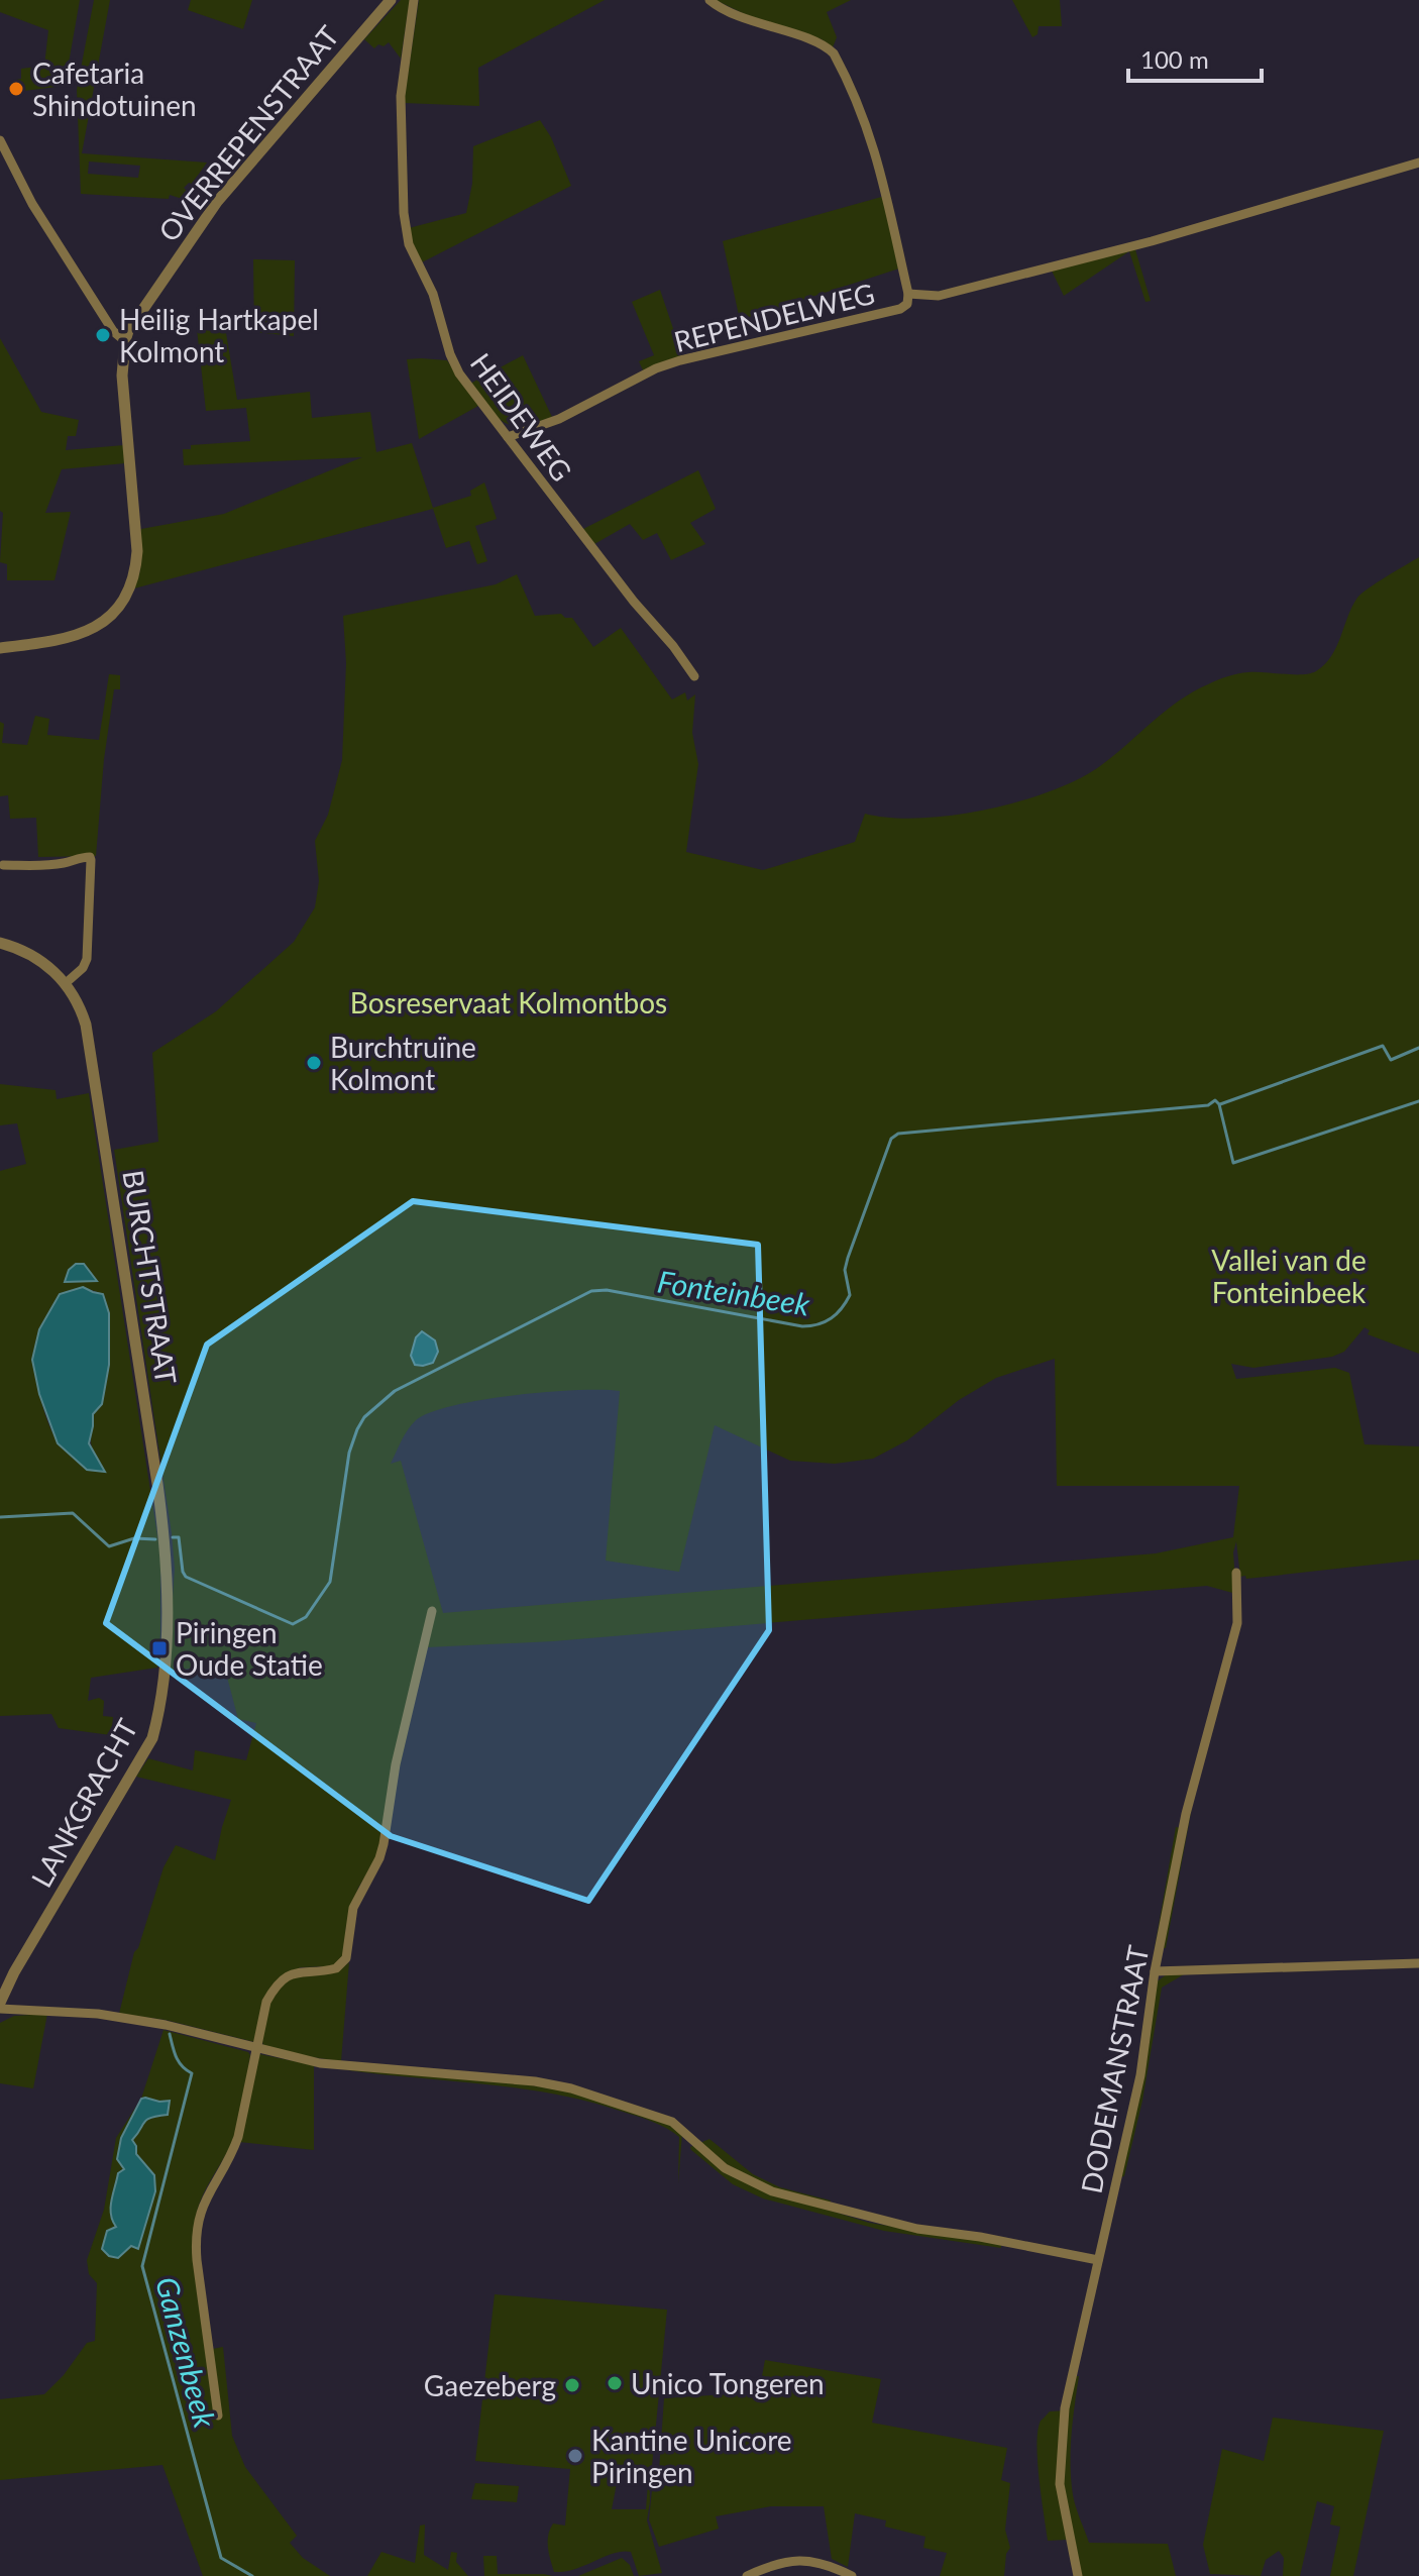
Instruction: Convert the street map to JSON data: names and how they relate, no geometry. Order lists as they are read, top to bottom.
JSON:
{
  "streets": {
    "street": [
      "OVERREPENSTRAAT",
      "REPENDELWEG",
      "HEIDEWEG",
      "BURCHTSTRAAT",
      "LANKGRACHT",
      "DODEMANSTRAAT"
    ]
  },
  "crossings": [
    ["REPENDELWEG", "HEIDEWEG"],
    ["BURCHTSTRAAT", "LANKGRACHT"]
  ],
  "water": ["Fonteinbeek", "Ganzenbeek"],
  "parks": ["Bosreservaat Kolmontbos", "Vallei van de Fonteinbeek"],
  "places": {
    "other": [
      "Cafetaria Shindotuinen",
      "Heilig Hartkapel Kolmont",
      "Burchtruïne Kolmont",
      "Unico Tongeren",
      "Gaezeberg",
      "Kantine Unicore Piringen"
    ],
    "transit": ["Piringen Oude Statie"]
  },
  "scale_bar": "100 m"
}
